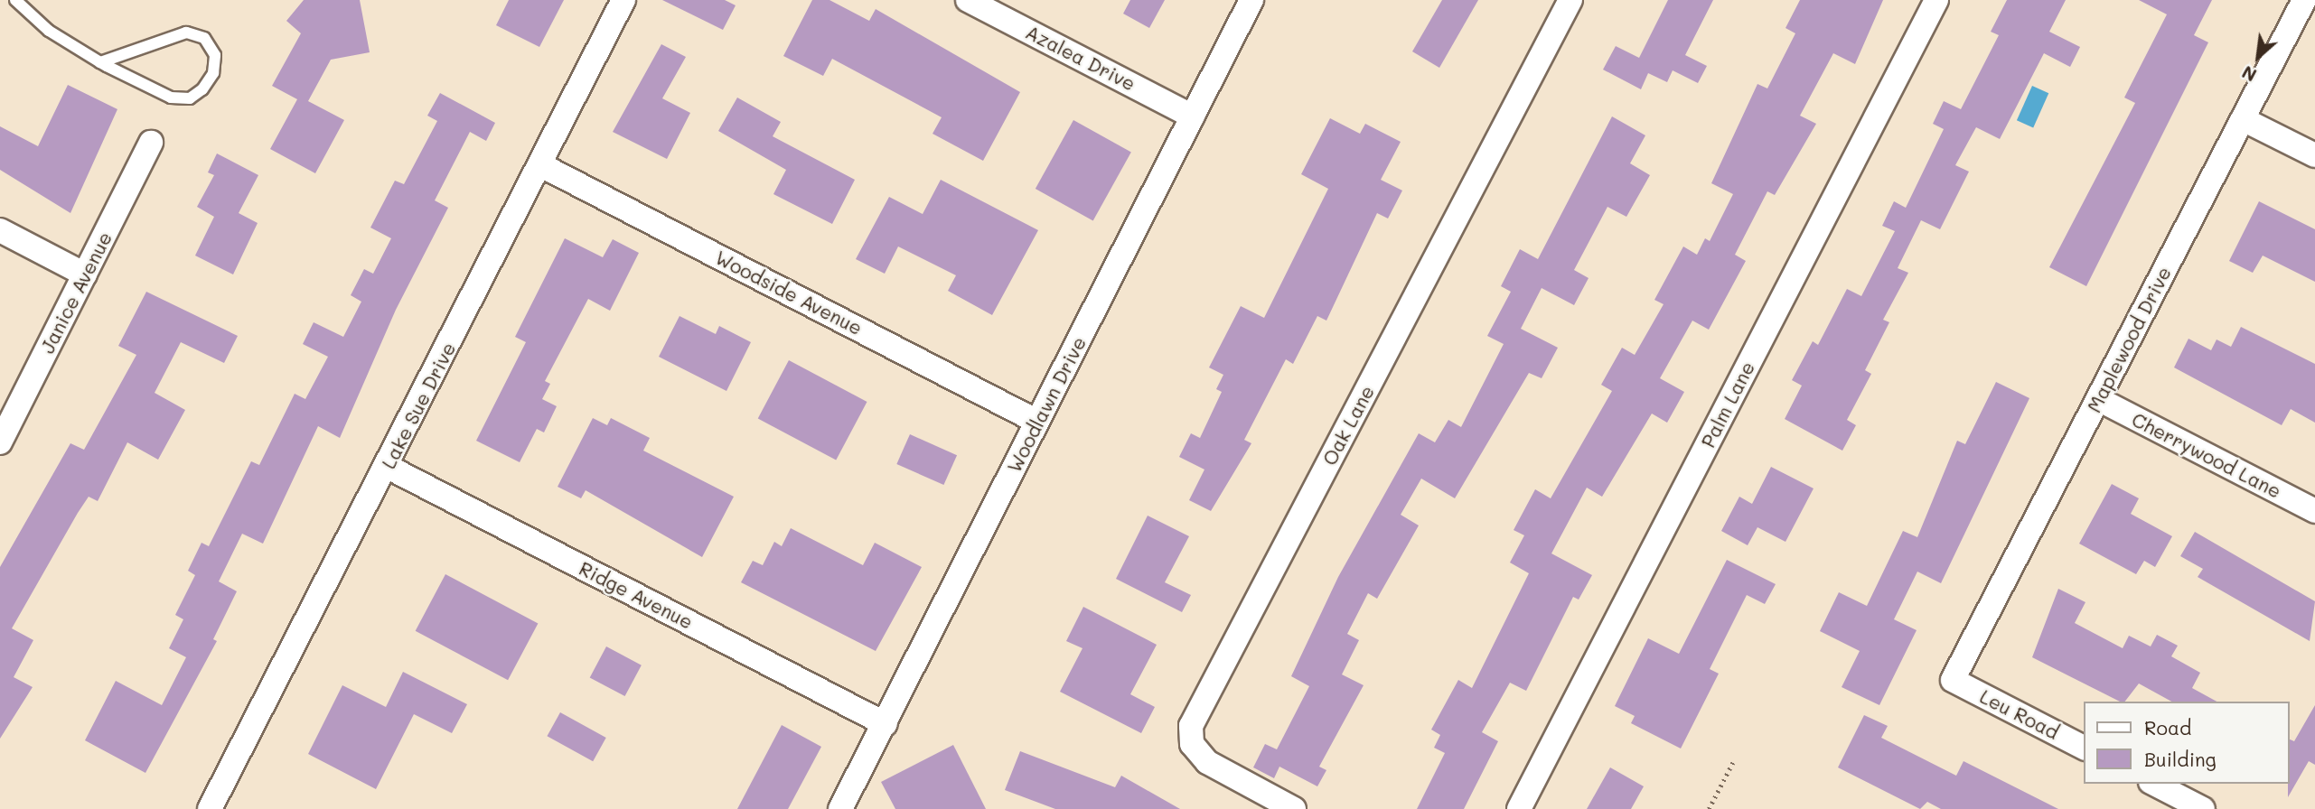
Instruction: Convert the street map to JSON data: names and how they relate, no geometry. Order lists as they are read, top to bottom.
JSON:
{
  "streets": {
    "street": [
      "Azalea Drive",
      "Janice Avenue",
      "Woodside Avenue",
      "Maplewood Drive",
      "Woodlawn Drive",
      "Palm Lane",
      "Lake Sue Drive",
      "Oak Lane",
      "Cherrywood Lane",
      "Ridge Avenue",
      "Leu Road"
    ]
  },
  "crossings": [
    ["Azalea Drive", "Woodlawn Drive"],
    ["Woodside Avenue", "Woodlawn Drive"],
    ["Woodside Avenue", "Lake Sue Drive"],
    ["Maplewood Drive", "Cherrywood Lane"],
    ["Maplewood Drive", "Leu Road"],
    ["Woodlawn Drive", "Ridge Avenue"],
    ["Lake Sue Drive", "Ridge Avenue"]
  ],
  "legend": ["Road", "Building"],
  "north": "bottom left"
}
